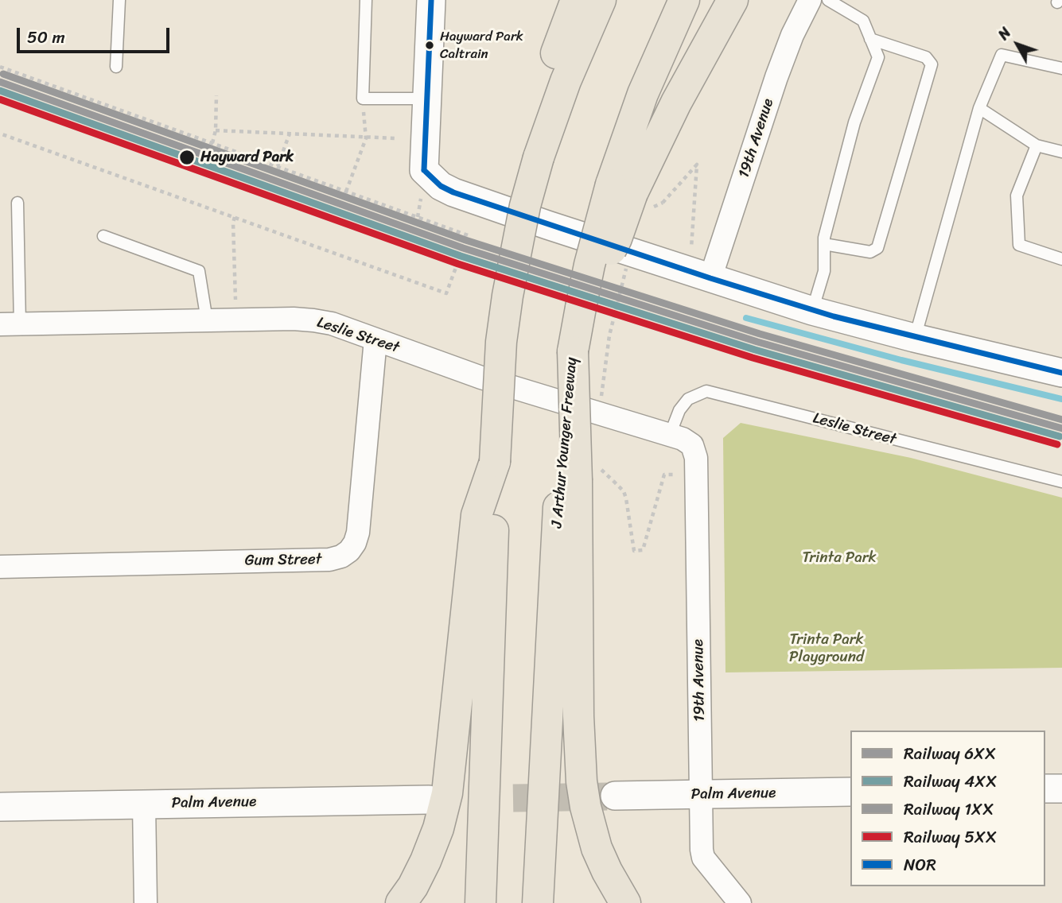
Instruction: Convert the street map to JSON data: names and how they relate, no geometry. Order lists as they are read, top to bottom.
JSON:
{
  "streets": {
    "highway": ["J Arthur Younger Freeway"],
    "street": [
      "19th Avenue",
      "Leslie Street",
      "Gum Street",
      "Palm Avenue"
    ]
  },
  "crossings": [
    ["19th Avenue", "Leslie Street"],
    ["19th Avenue", "Palm Avenue"],
    ["Leslie Street", "Gum Street"]
  ],
  "parks": ["Trinta Park", "Trinta Park Playground"],
  "places": ["Hayward Park Caltrain", "Hayward Park"],
  "lines": [
    "transit line NOR",
    "rail line 1XX",
    "rail line 6XX",
    "rail line 4XX",
    "rail line 5XX"
  ],
  "legend": [
    "Railway 6XX",
    "Railway 4XX",
    "Railway 1XX",
    "Railway 5XX",
    "NOR"
  ],
  "scale_bar": "50 m",
  "north": "top left"
}
